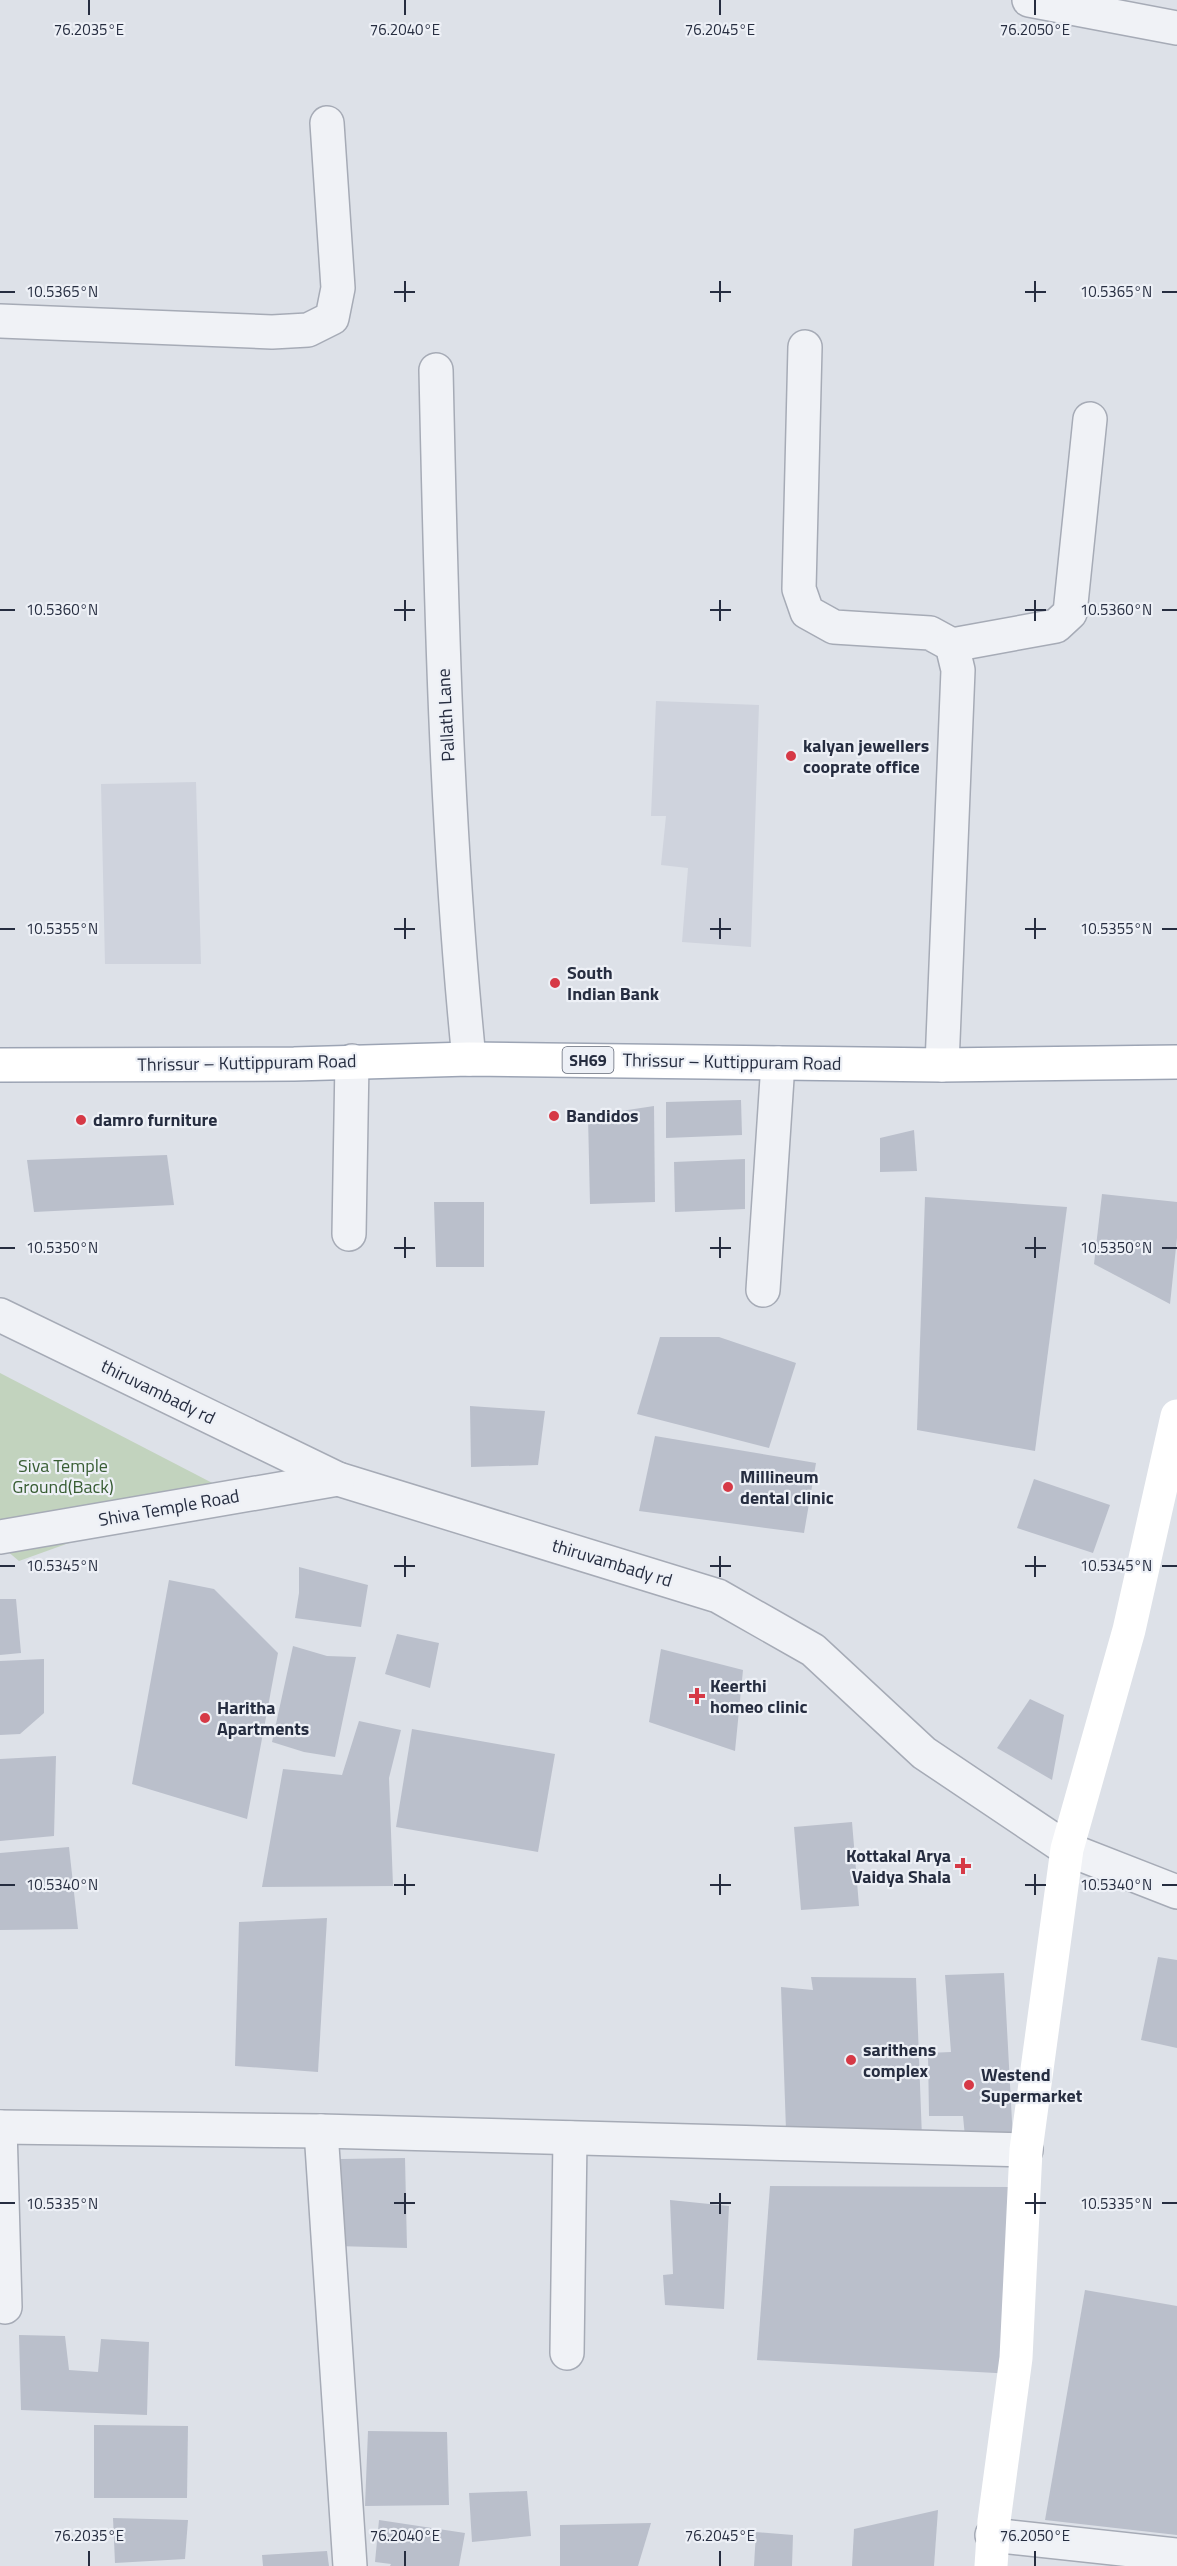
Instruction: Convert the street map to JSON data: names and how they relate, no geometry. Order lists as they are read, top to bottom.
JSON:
{
  "streets": {
    "main road": ["SH69", "Thrissur – Kuttippuram Road"],
    "street": ["Pallath Lane", "thiruvambady rd", "Shiva Temple Road"]
  },
  "crossings": [
    ["Pallath Lane", "Thrissur – Kuttippuram Road"],
    ["thiruvambady rd", "Shiva Temple Road"]
  ],
  "parks": ["Siva Temple Ground(Back)"],
  "places": {
    "other": [
      "kalyan jewellers cooprate office",
      "South Indian Bank",
      "Bandidos",
      "damro furniture",
      "Millineum dental clinic",
      "Haritha Apartments",
      "sarithens complex",
      "Westend Supermarket"
    ],
    "health": ["Keerthi homeo clinic", "Kottakal Arya Vaidya Shala"]
  },
  "coordinates": [
    "76.2035°E",
    "76.2040°E",
    "76.2045°E",
    "76.2050°E",
    "10.5365°N",
    "10.5360°N",
    "10.5355°N",
    "10.5350°N",
    "10.5345°N",
    "10.5340°N",
    "10.5335°N"
  ]
}
